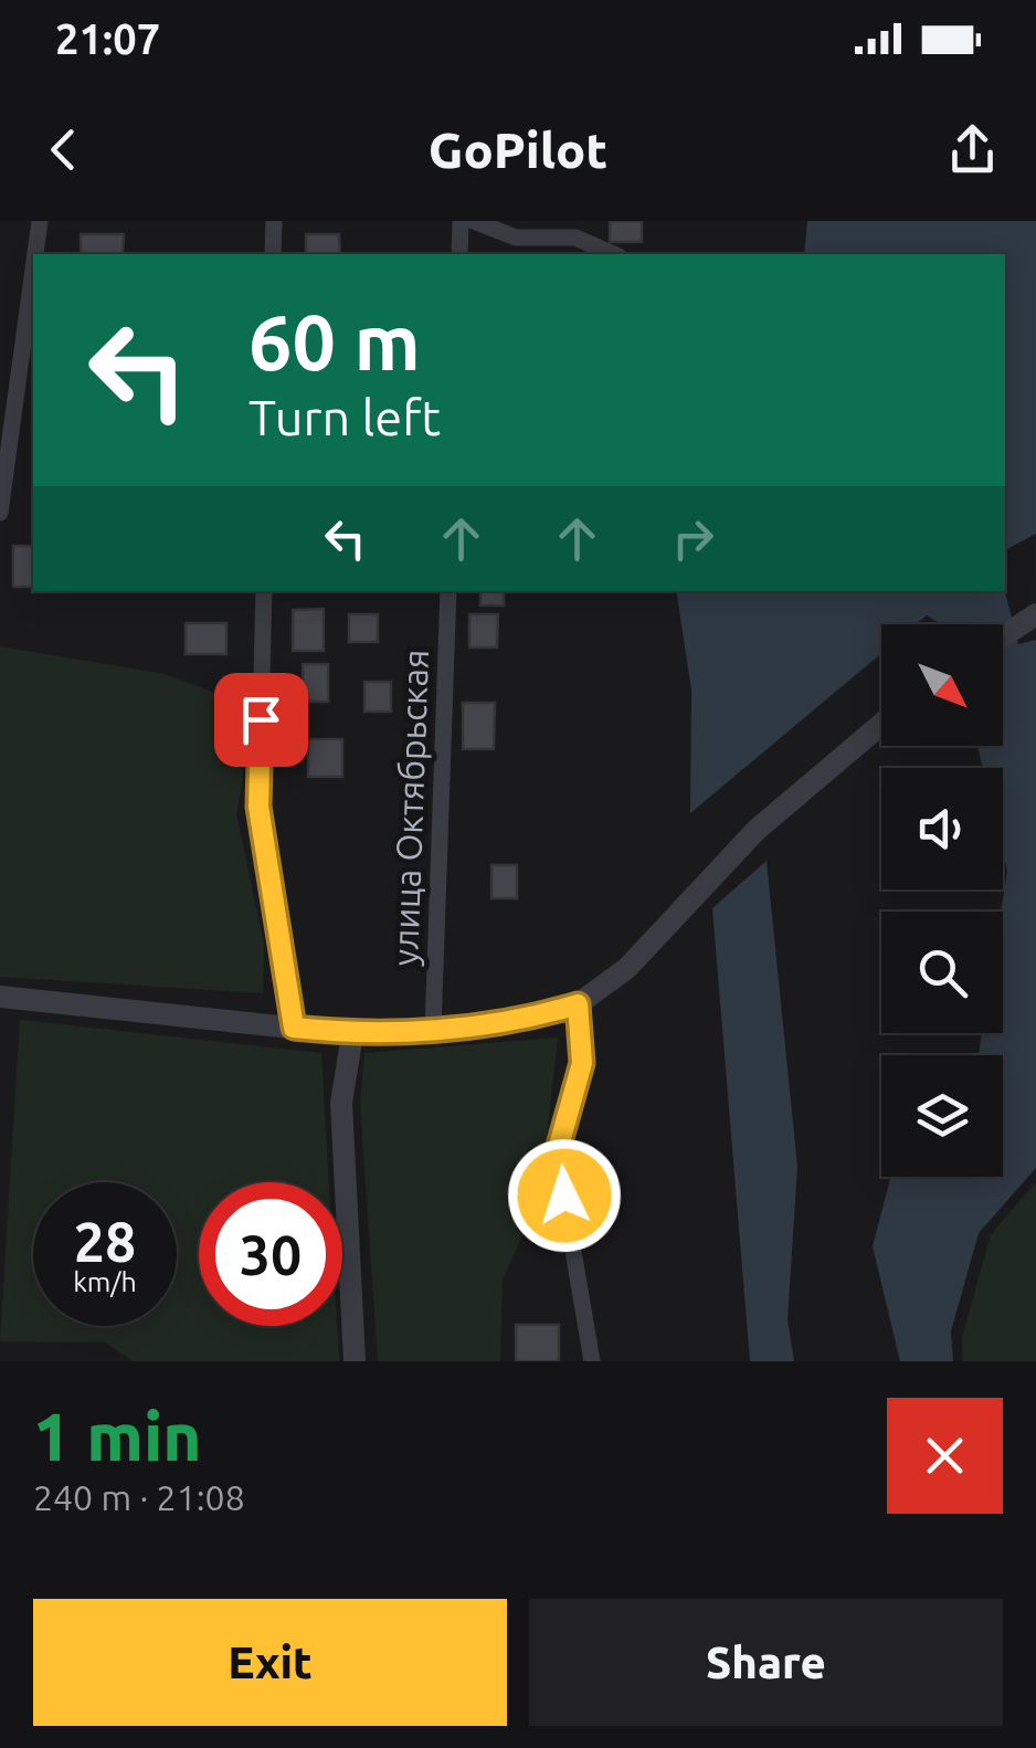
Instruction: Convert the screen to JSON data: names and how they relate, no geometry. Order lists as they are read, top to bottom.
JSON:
{
  "streets": {
    "street": ["улица Октябрьская"]
  },
  "north": "bottom right",
  "page": {
    "status": "21:07",
    "header": "GoPilot",
    "turn": ["60 m", "Turn left"],
    "speed": "28 km/h",
    "limit": "30",
    "heading": ["1 min", "240 m · 21:08"],
    "buttons": ["Exit", "Share"]
  }
}
